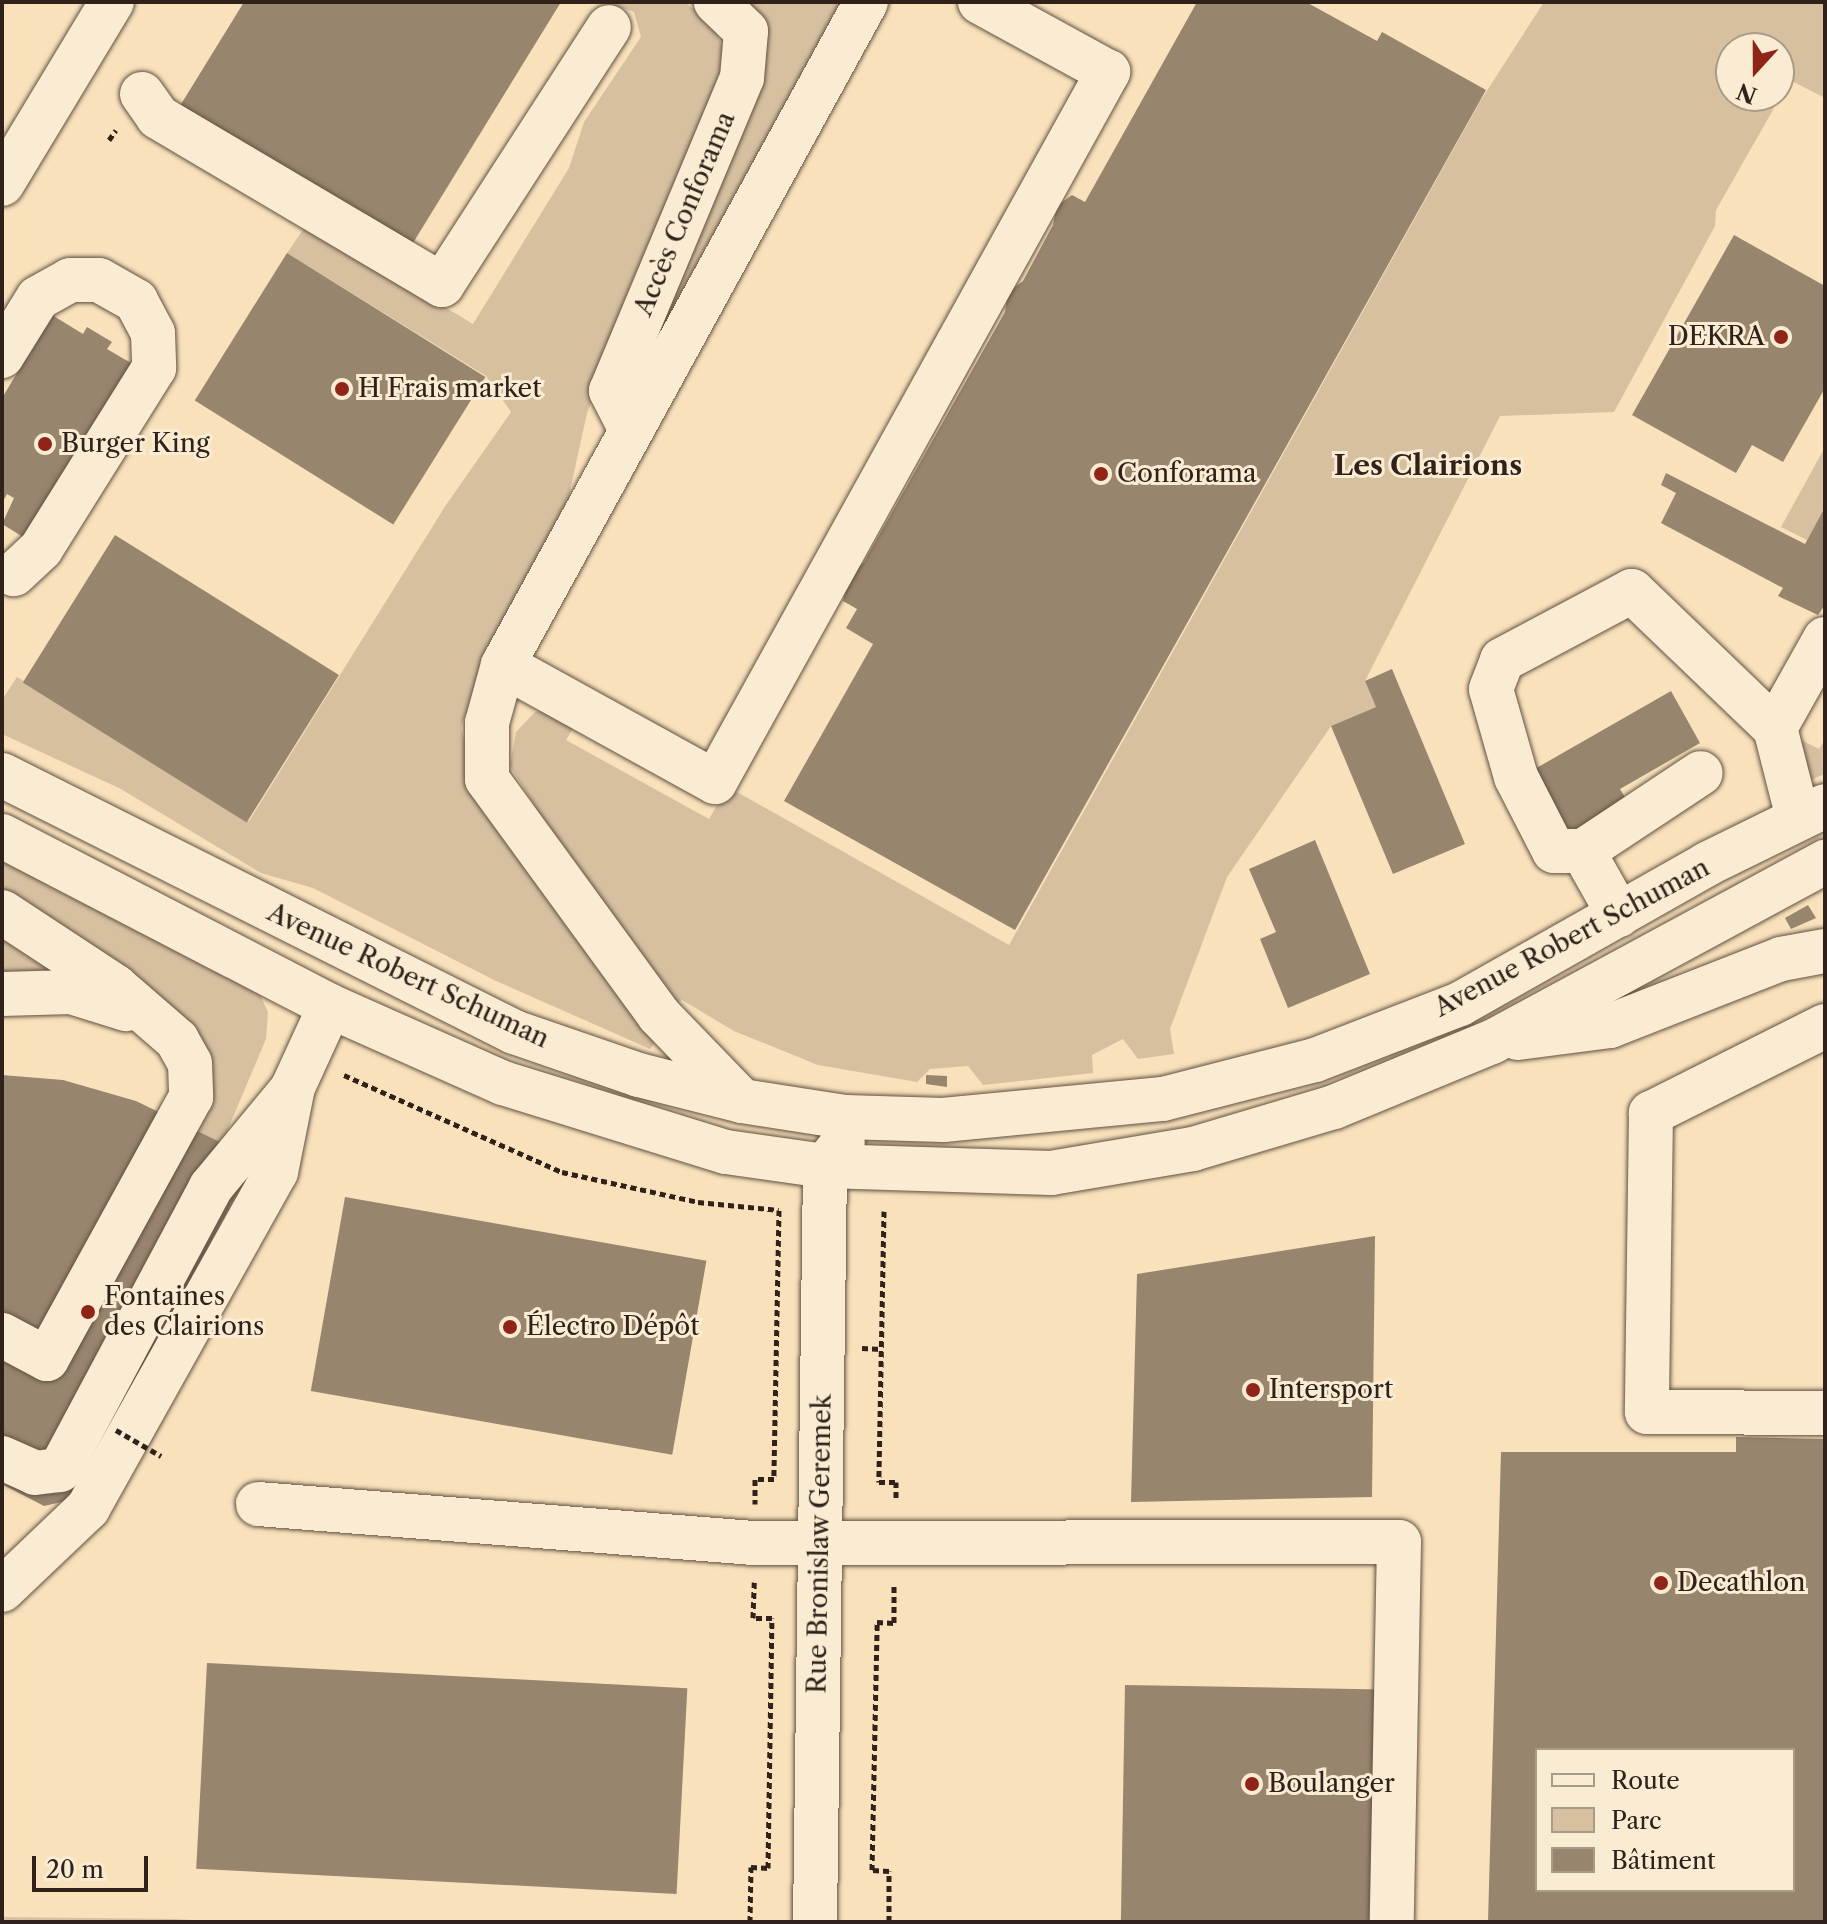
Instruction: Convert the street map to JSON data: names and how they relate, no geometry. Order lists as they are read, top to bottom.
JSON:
{
  "streets": {
    "street": ["Accès Conforama", "Avenue Robert Schuman", "Rue Bronislaw Geremek"]
  },
  "crossings": [
    ["Avenue Robert Schuman", "Rue Bronislaw Geremek"]
  ],
  "districts": ["Les Clairions"],
  "places": [
    "DEKRA",
    "H Frais market",
    "Burger King",
    "Conforama",
    "Fontaines des Clairions",
    "Électro Dépôt",
    "Intersport",
    "Decathlon",
    "Boulanger"
  ],
  "legend": ["Route", "Parc", "Bâtiment"],
  "scale_bar": "20 m",
  "north": "bottom"
}
